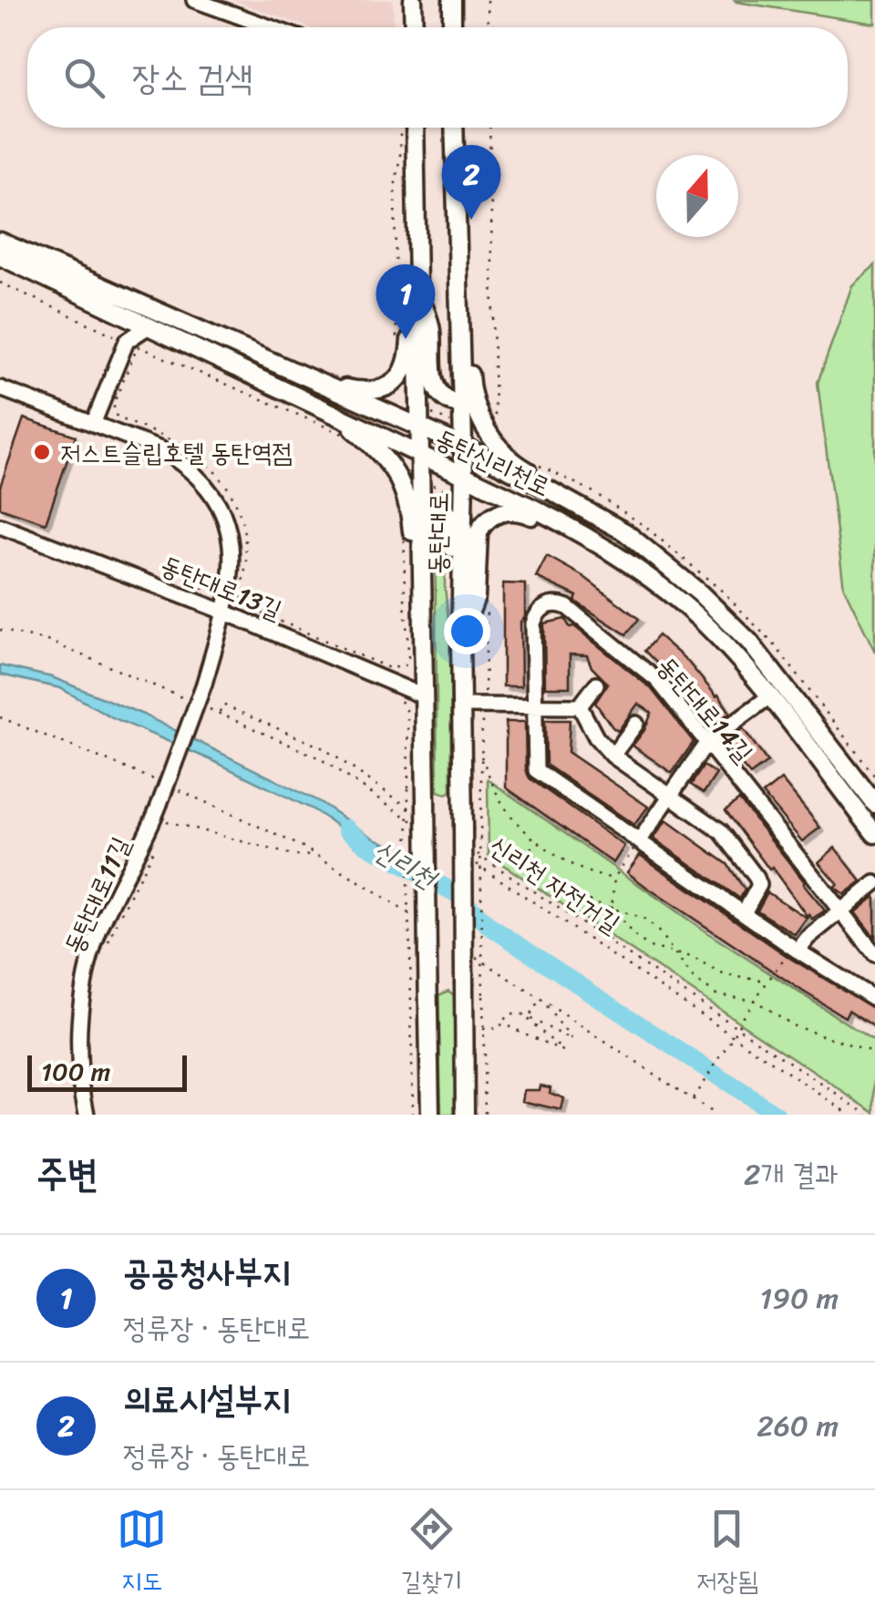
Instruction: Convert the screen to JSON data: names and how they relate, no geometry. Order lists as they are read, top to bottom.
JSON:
{
  "streets": {
    "main road": ["동탄신리천로", "동탄대로"],
    "street": ["동탄대로13길", "동탄대로14길", "동탄대로11길"],
    "path": ["신리천 자전거길"]
  },
  "crossings": [
    ["동탄신리천로", "동탄대로"],
    ["동탄대로", "동탄대로13길"],
    ["동탄대로13길", "동탄대로11길"]
  ],
  "water": ["신리천"],
  "places": ["저스트슬립호텔 동탄역점"],
  "scale_bar": "100 m",
  "north": "top",
  "page": {
    "search": "장소 검색",
    "pins": ["2", "1"],
    "scale": "100 m",
    "heading": ["주변", "2개 결과"],
    "list": [
      {
        "mark": "1",
        "name": "공공청사부지",
        "note": "정류장 · 동탄대로",
        "value": "190 m"
      },
      {
        "mark": "2",
        "name": "의료시설부지",
        "note": "정류장 · 동탄대로",
        "value": "260 m"
      }
    ],
    "nav": ["지도", "길찾기", "저장됨"]
  }
}
